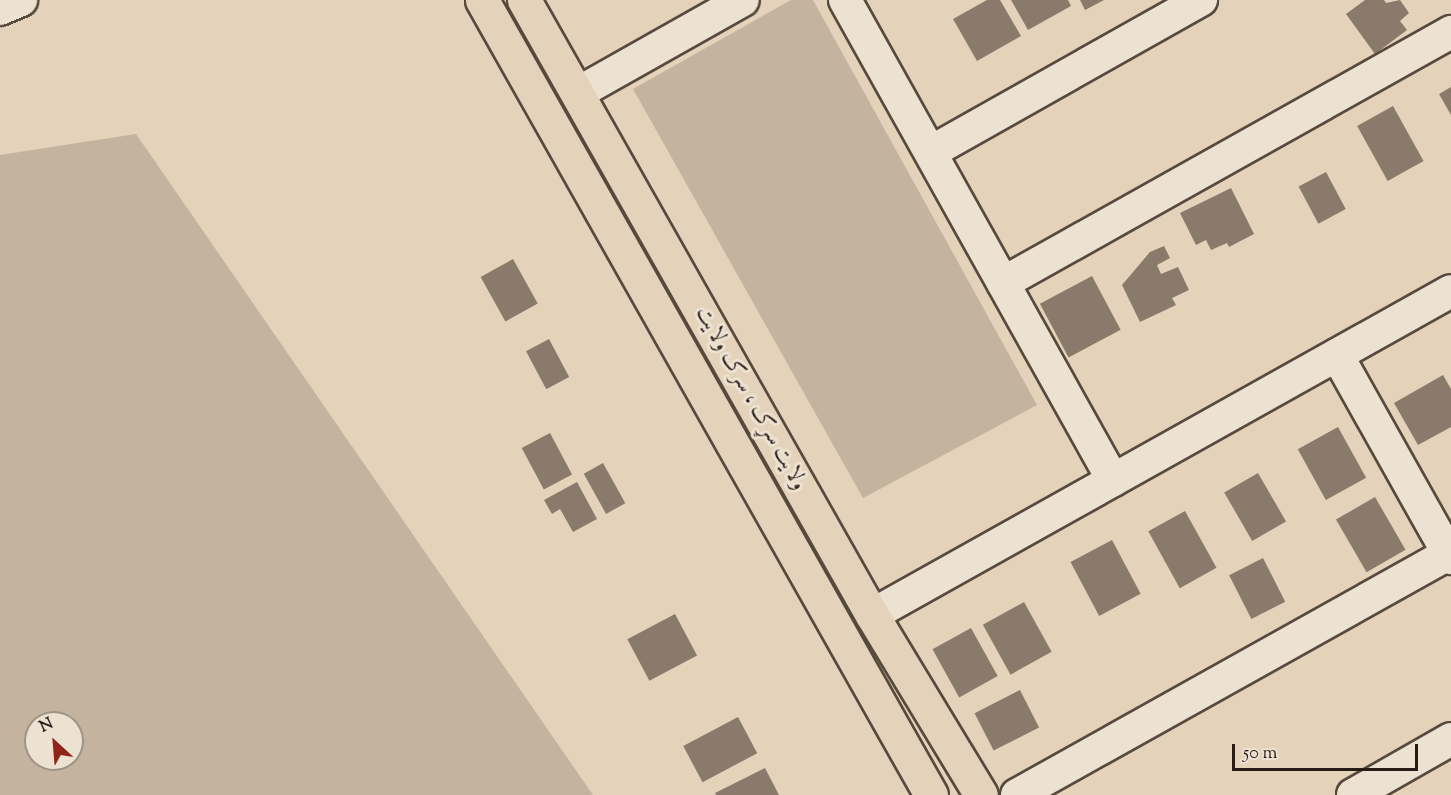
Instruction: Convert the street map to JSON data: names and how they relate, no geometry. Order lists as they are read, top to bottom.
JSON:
{
  "streets": {
    "main road": ["ولایت سړک ، سرک ولایت"]
  },
  "scale_bar": "50 m",
  "north": "top left"
}
